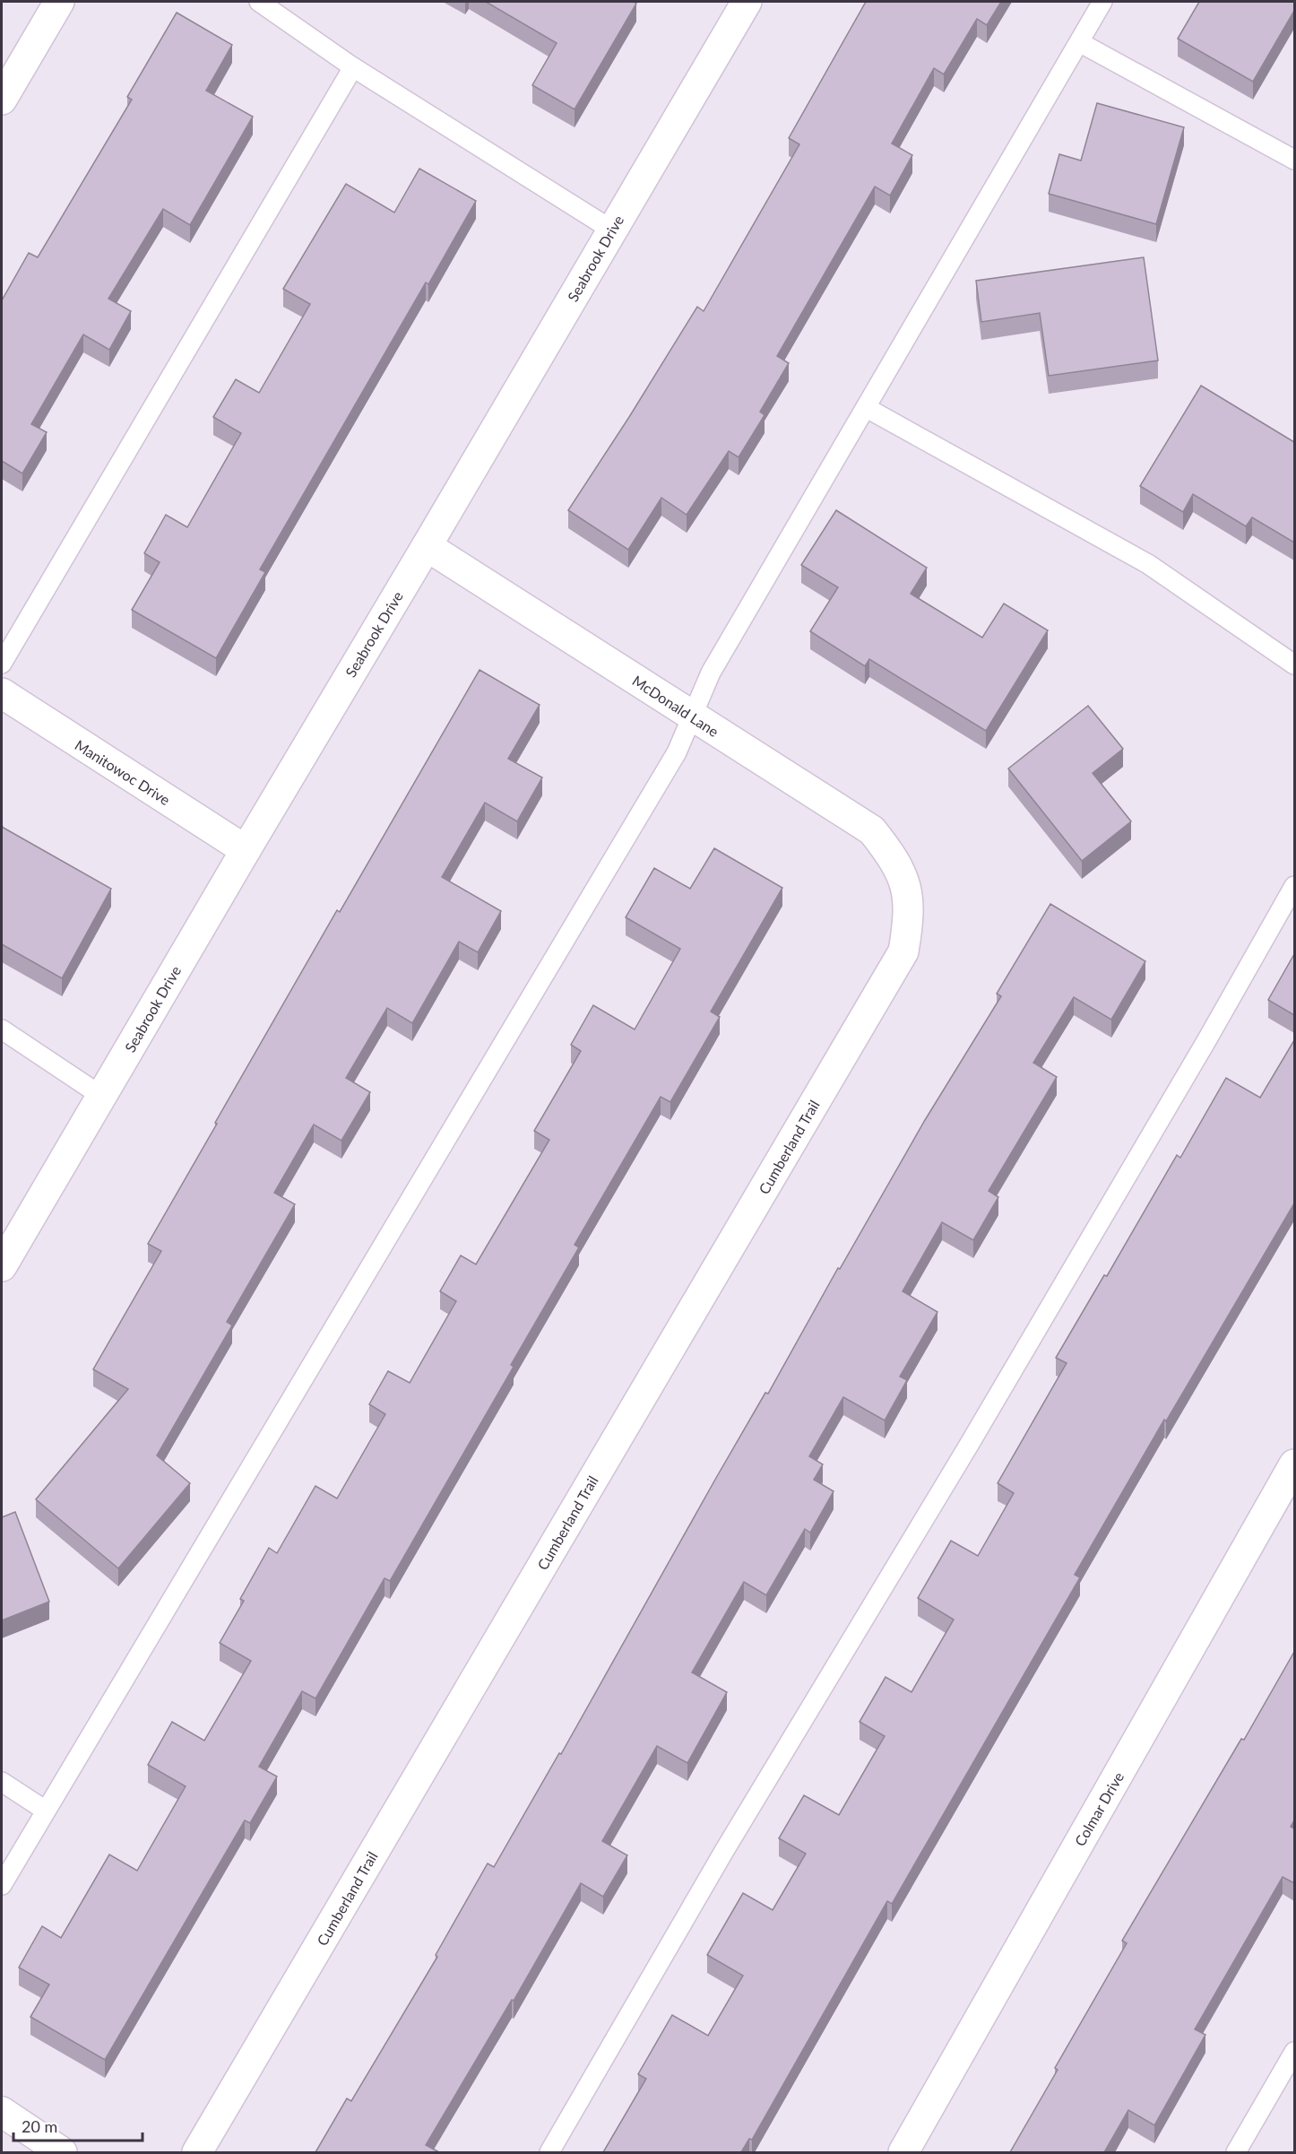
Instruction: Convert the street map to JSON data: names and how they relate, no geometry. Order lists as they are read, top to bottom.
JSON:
{
  "streets": {
    "street": [
      "Seabrook Drive",
      "McDonald Lane",
      "Manitowoc Drive",
      "Cumberland Trail",
      "Colmar Drive"
    ]
  },
  "crossings": [
    ["Seabrook Drive", "McDonald Lane"],
    ["Seabrook Drive", "Manitowoc Drive"],
    ["McDonald Lane", "Cumberland Trail"]
  ],
  "scale_bar": "20 m"
}
